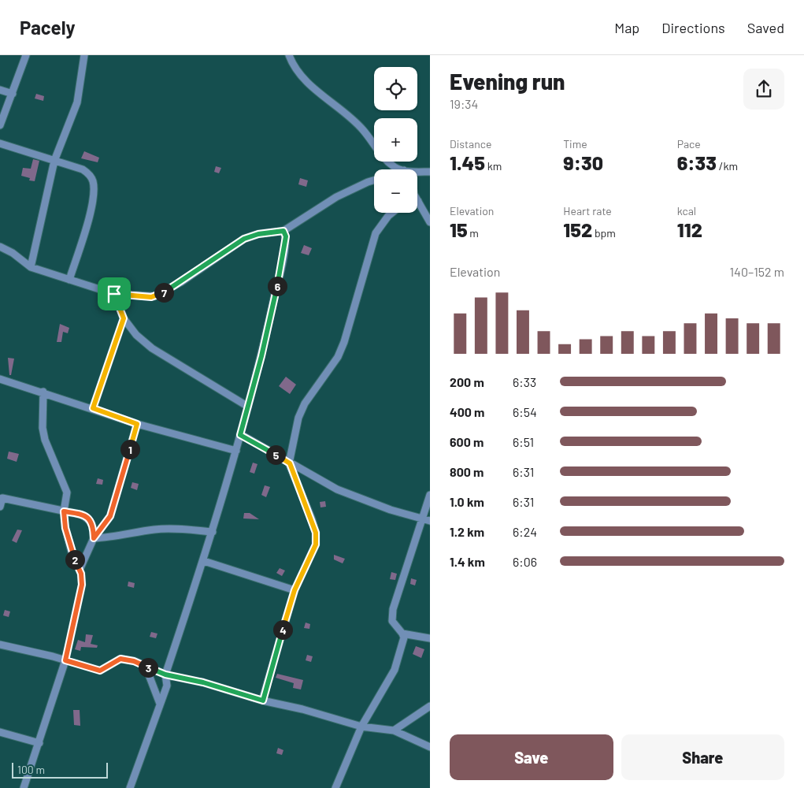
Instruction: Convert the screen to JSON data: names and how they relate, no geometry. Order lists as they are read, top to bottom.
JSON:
{
  "scale_bar": "100 m",
  "page": {
    "header": "Pacely",
    "nav": ["Map", "Directions", "Saved"],
    "heading": ["Evening run", "19:34"],
    "map_buttons": ["+", "−"],
    "stats": [
      ["Distance", "1.45 km"],
      ["Time", "9:30"],
      ["Pace", "6:33 /km"],
      ["Elevation", "15 m"],
      ["Heart rate", "152 bpm"],
      ["kcal", "112"]
    ],
    "chart": ["Elevation", "140–152 m"],
    "pins": [
      "6",
      "7",
      "1",
      "5",
      "2",
      "4",
      "3"
    ],
    "list": [
      {
        "name": "200 m",
        "note": "6:33"
      },
      {
        "name": "400 m",
        "note": "6:54"
      },
      {
        "name": "600 m",
        "note": "6:51"
      },
      {
        "name": "800 m",
        "note": "6:31"
      },
      {
        "name": "1.0 km",
        "note": "6:31"
      },
      {
        "name": "1.2 km",
        "note": "6:24"
      },
      {
        "name": "1.4 km",
        "note": "6:06"
      }
    ],
    "buttons": ["Save", "Share"],
    "scale": "100 m"
  }
}
